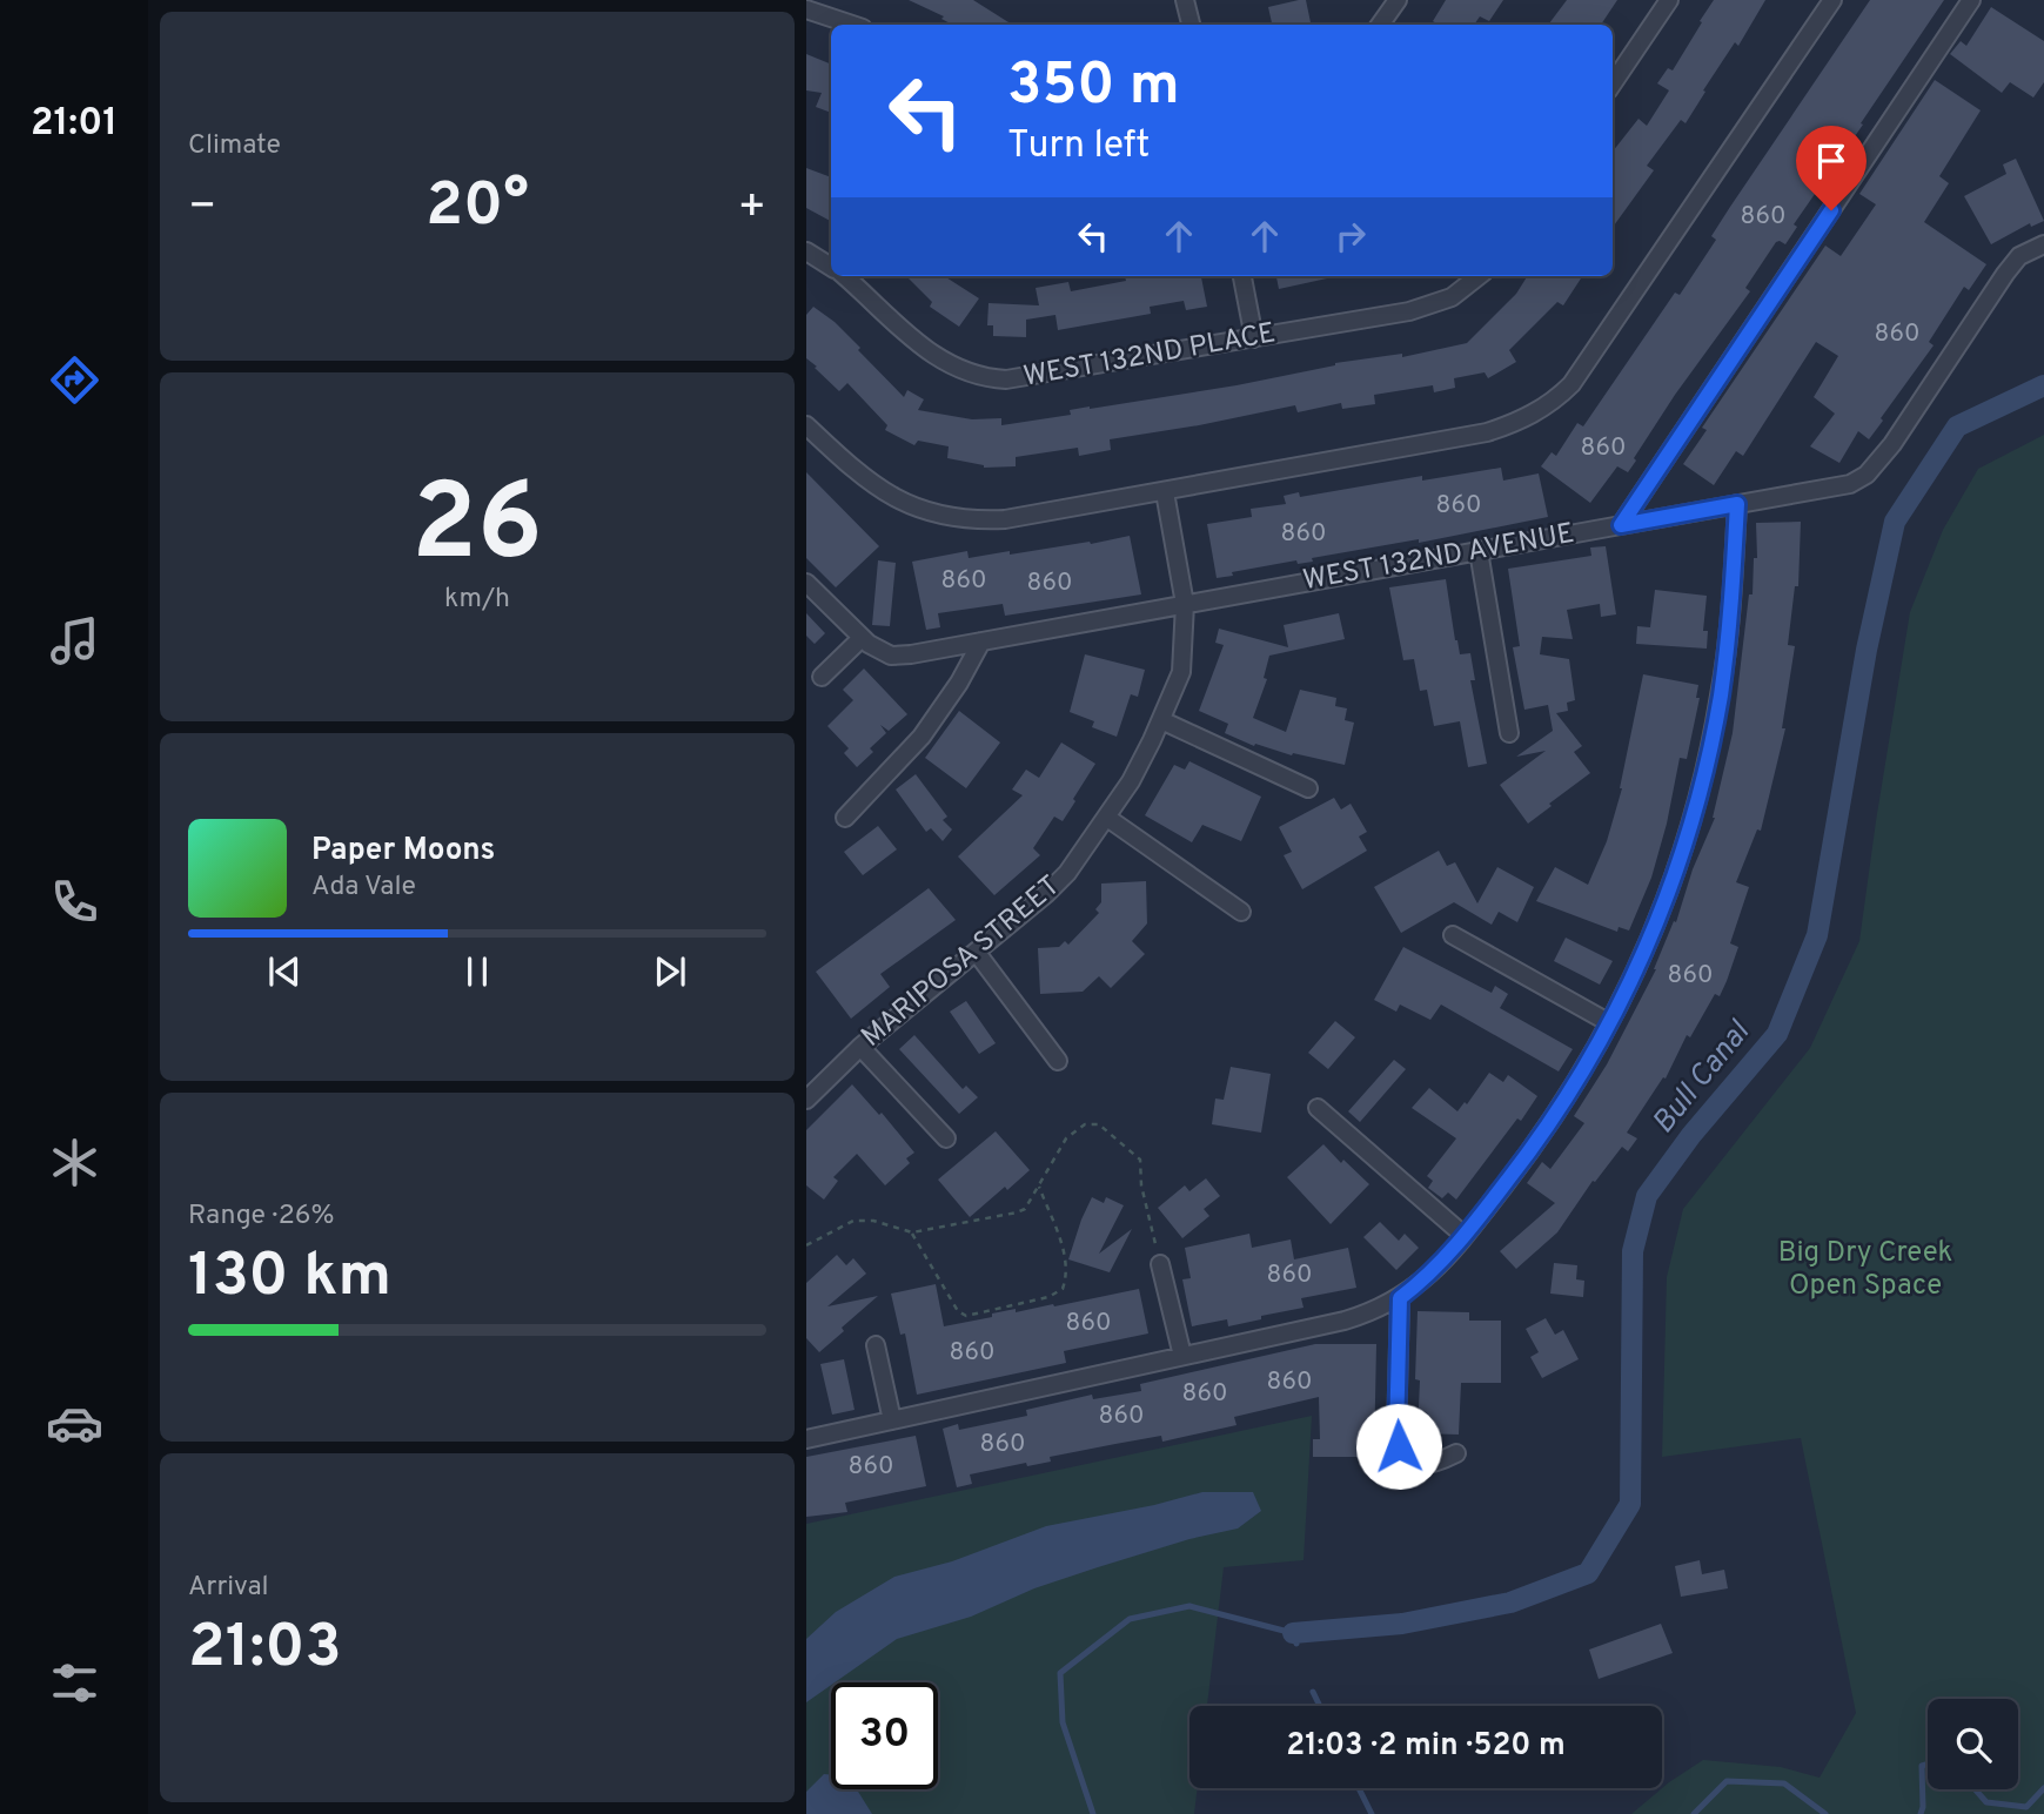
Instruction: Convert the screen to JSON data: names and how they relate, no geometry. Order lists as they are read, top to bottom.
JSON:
{
  "streets": {
    "street": ["WEST 132ND PLACE", "WEST 132ND AVENUE", "MARIPOSA STREET"]
  },
  "crossings": [
    ["WEST 132ND AVENUE", "MARIPOSA STREET"]
  ],
  "water": ["Bull Canal"],
  "parks": ["Big Dry Creek Open Space"],
  "house_numbers": [
    "860",
    "860",
    "860",
    "860",
    "860",
    "860",
    "860",
    "860",
    "860",
    "860",
    "860",
    "860",
    "860",
    "860",
    "860",
    "860"
  ],
  "page": {
    "tabs": "21:01",
    "tile": [
      "Climate",
      ["26", "km/h"],
      ["Range · 26%", "130 km"],
      ["Arrival", "21:03"]
    ],
    "turn": ["350 m", "Turn left"],
    "heat": ["−", "20°", "+"],
    "song": ["Paper Moons", "Ada Vale"],
    "limit": "30",
    "trip": "21:03 · 2 min · 520 m"
  }
}
